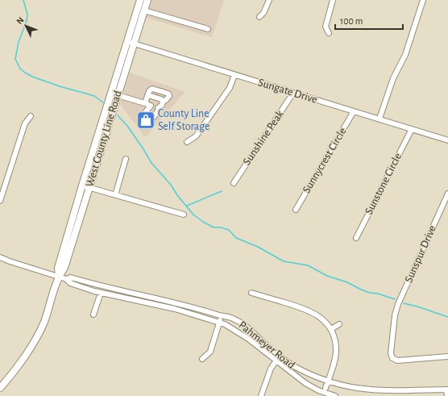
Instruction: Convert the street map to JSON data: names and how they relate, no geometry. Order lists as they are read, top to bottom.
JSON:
{
  "streets": {
    "main road": ["West County Line Road"],
    "street": [
      "Sungate Drive",
      "Sunshine Peak",
      "Sunnycrest Circle",
      "Sunstone Circle",
      "Sunspur Drive",
      "Pahmeyer Road"
    ]
  },
  "crossings": [
    ["Sungate Drive", "Sunshine Peak"],
    ["Sungate Drive", "West County Line Road"],
    ["Sungate Drive", "Sunnycrest Circle"],
    ["Sungate Drive", "Sunstone Circle"],
    ["West County Line Road", "Pahmeyer Road"]
  ],
  "places": {
    "shop": ["County Line Self Storage"]
  },
  "scale_bar": "100 m",
  "north": "top left"
}
